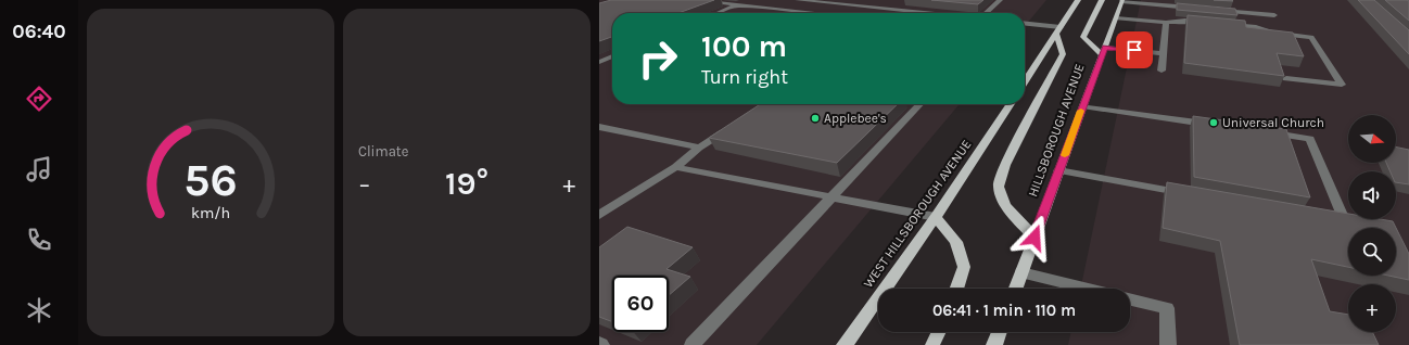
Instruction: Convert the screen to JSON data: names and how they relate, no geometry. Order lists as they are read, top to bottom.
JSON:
{
  "streets": {
    "main road": ["HILLSBOROUGH AVENUE", "WEST HILLSBOROUGH AVENUE"]
  },
  "places": ["Applebee's", "Universal Church"],
  "north": "right",
  "page": {
    "tabs": "06:40",
    "tile": "Climate",
    "turn": ["100 m", "Turn right"],
    "map_buttons": "+",
    "heat": ["−", "19°", "+"],
    "limit": "60",
    "trip": "06:41 · 1 min · 110 m",
    "gauge": ["56", "km/h"]
  }
}
